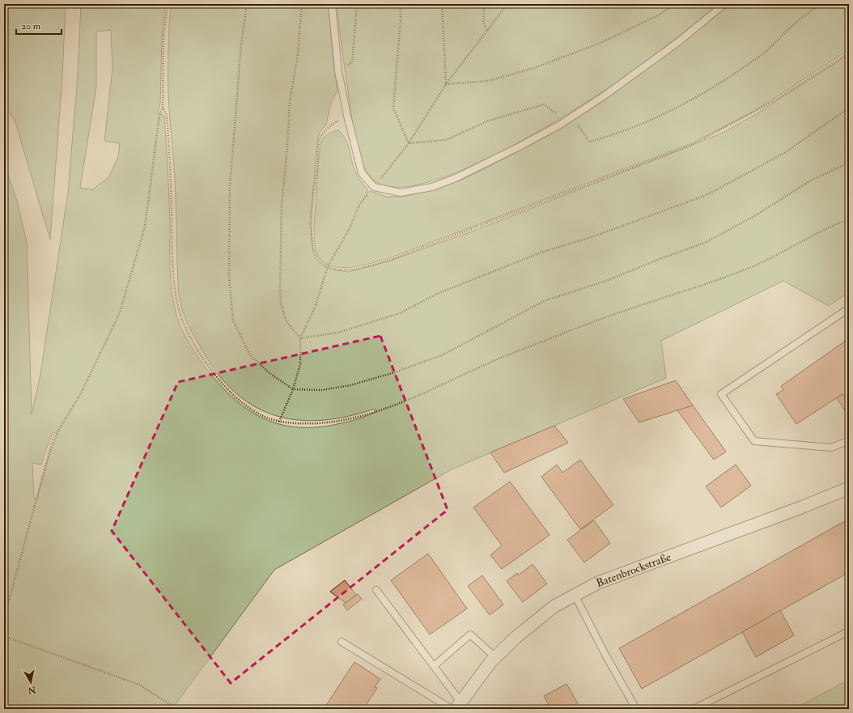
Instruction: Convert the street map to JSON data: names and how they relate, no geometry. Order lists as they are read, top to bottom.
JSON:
{
  "streets": {
    "street": ["Batenbrockstraße"]
  },
  "scale_bar": "20 m",
  "north": "bottom"
}
